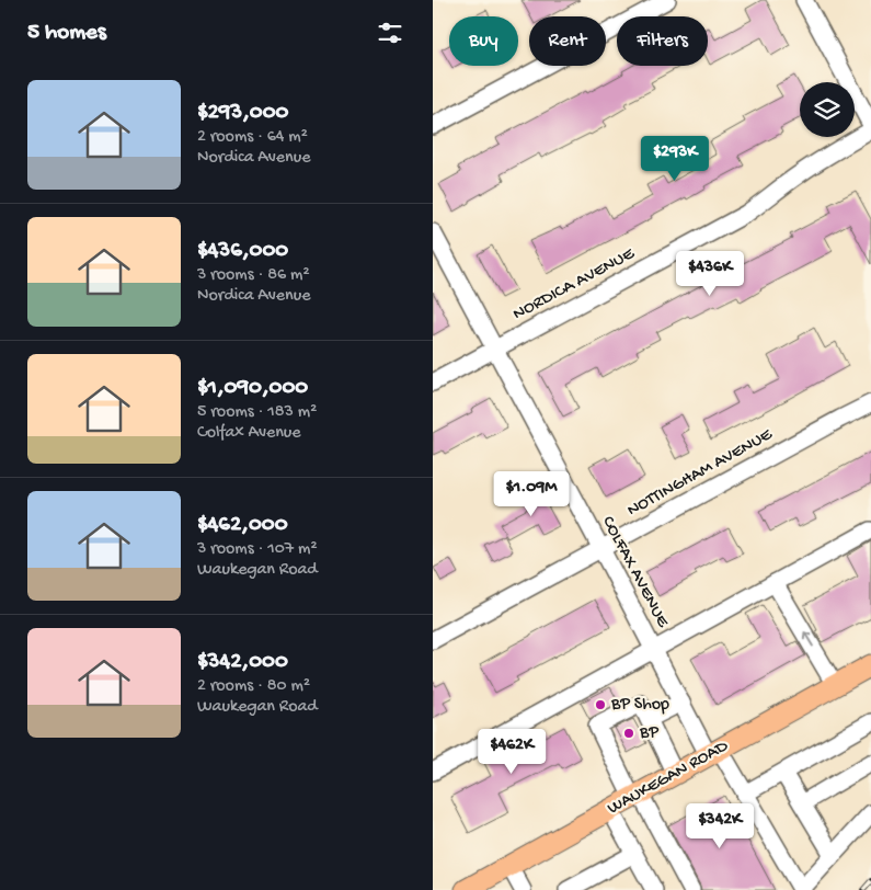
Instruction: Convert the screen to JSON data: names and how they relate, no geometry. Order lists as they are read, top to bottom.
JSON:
{
  "streets": {
    "main road": ["WAUKEGAN ROAD"],
    "street": ["NORDICA AVENUE", "NOTTINGHAM AVENUE", "COLFAX AVENUE"]
  },
  "crossings": [
    ["NORDICA AVENUE", "COLFAX AVENUE"],
    ["NOTTINGHAM AVENUE", "COLFAX AVENUE"],
    ["COLFAX AVENUE", "WAUKEGAN ROAD"]
  ],
  "places": ["BP Shop", "BP"],
  "page": {
    "heading": "5 homes",
    "chip": ["Buy", "Rent", "Filters"],
    "list": [
      {
        "name": "$293,000",
        "note": "2 rooms · 64 m² · Nordica Avenue"
      },
      {
        "name": "$436,000",
        "note": "3 rooms · 86 m² · Nordica Avenue"
      },
      {
        "name": "$1,090,000",
        "note": "5 rooms · 183 m² · Colfax Avenue"
      },
      {
        "name": "$462,000",
        "note": "3 rooms · 107 m² · Waukegan Road"
      },
      {
        "name": "$342,000",
        "note": "2 rooms · 80 m² · Waukegan Road"
      }
    ],
    "price": [
      "$293K",
      "$436K",
      "$1.09M",
      "$462K",
      "$342K"
    ]
  }
}
